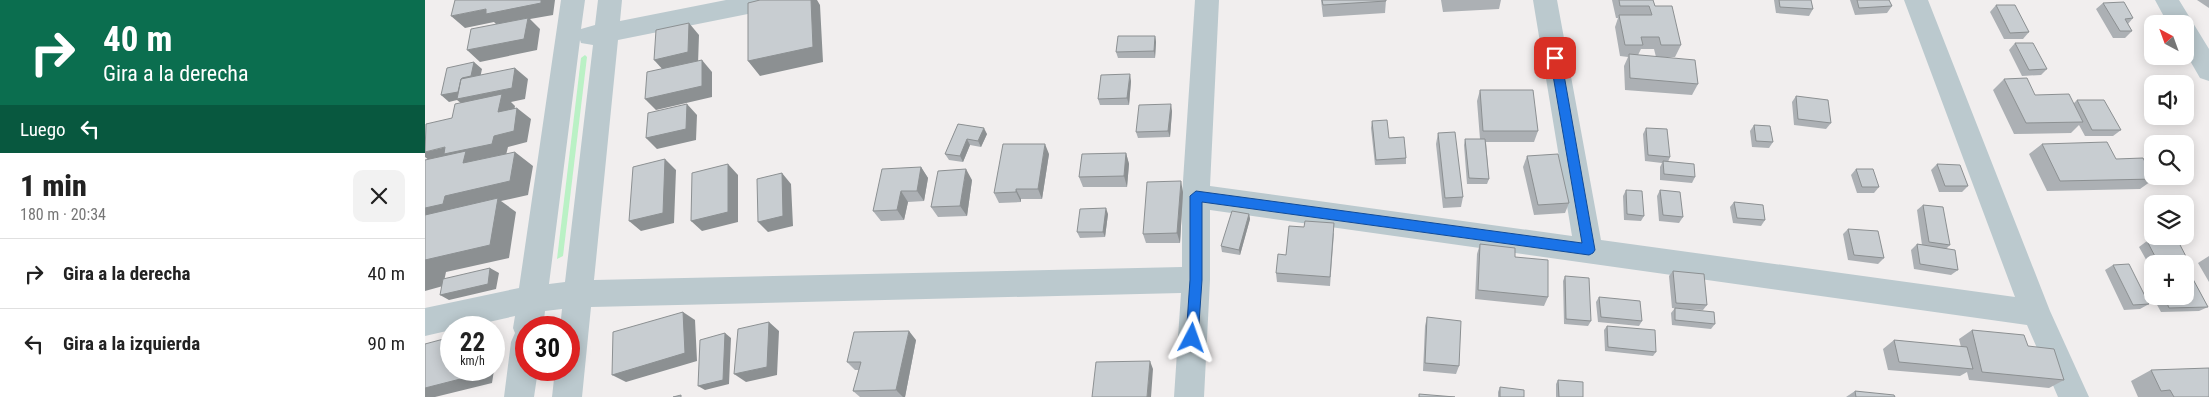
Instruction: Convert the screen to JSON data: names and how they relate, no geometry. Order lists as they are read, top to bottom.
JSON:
{
  "north": "top left",
  "page": {
    "turn": ["40 m", "Gira a la derecha"],
    "map_buttons": "+",
    "then": "Luego",
    "heading": ["1 min", "180 m · 20:34"],
    "list": [
      {
        "name": "Gira a la derecha",
        "value": "40 m"
      },
      {
        "name": "Gira a la izquierda",
        "value": "90 m"
      }
    ],
    "speed": "22 km/h",
    "limit": "30"
  }
}
